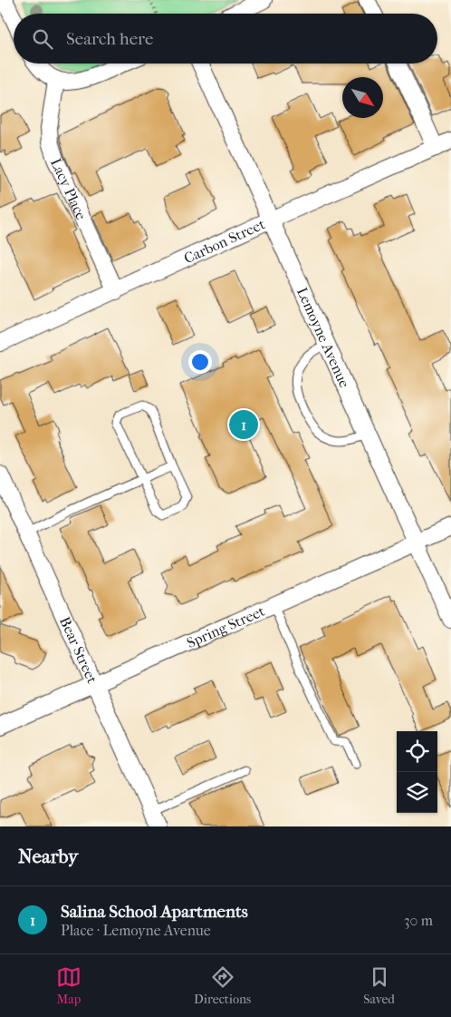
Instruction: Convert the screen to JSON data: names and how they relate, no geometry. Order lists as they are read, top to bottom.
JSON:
{
  "streets": {
    "street": [
      "Lacy Place",
      "Carbon Street",
      "Lemoyne Avenue",
      "Spring Street",
      "Bear Street"
    ]
  },
  "crossings": [
    ["Lacy Place", "Carbon Street"],
    ["Carbon Street", "Lemoyne Avenue"],
    ["Lemoyne Avenue", "Spring Street"],
    ["Spring Street", "Bear Street"]
  ],
  "north": "bottom right",
  "page": {
    "search": "Search here",
    "pins": "1",
    "heading": "Nearby",
    "list": [
      {
        "mark": "1",
        "name": "Salina School Apartments",
        "note": "Place · Lemoyne Avenue",
        "value": "30 m"
      }
    ],
    "nav": ["Map", "Directions", "Saved"]
  }
}
